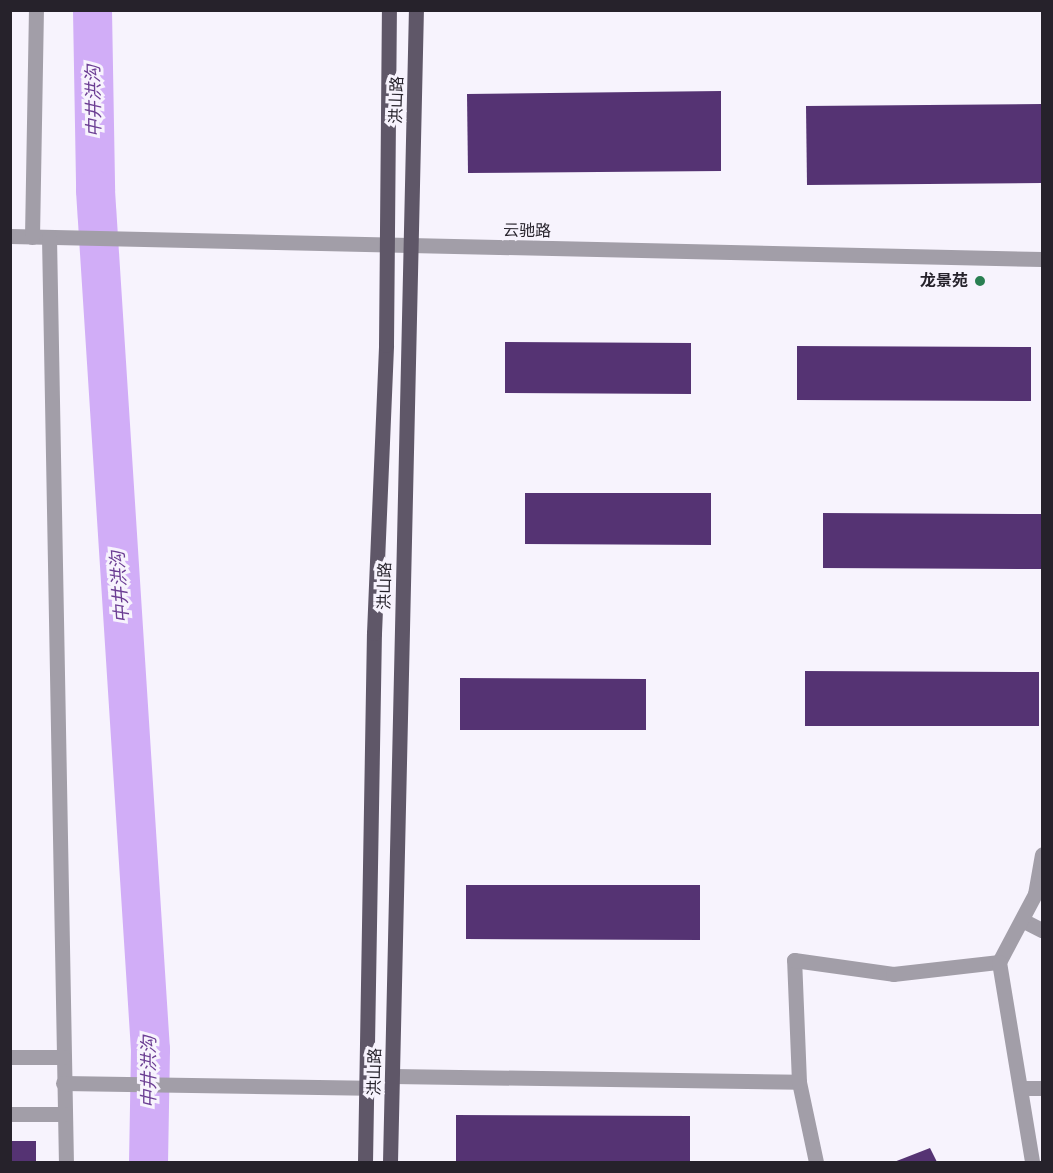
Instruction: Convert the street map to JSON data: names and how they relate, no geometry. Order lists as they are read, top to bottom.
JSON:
{
  "streets": {
    "main road": ["洪山路"],
    "street": ["云驰路"]
  },
  "crossings": [
    ["洪山路", "云驰路"]
  ],
  "water": ["中井洪沟"],
  "places": ["龙景苑"]
}
